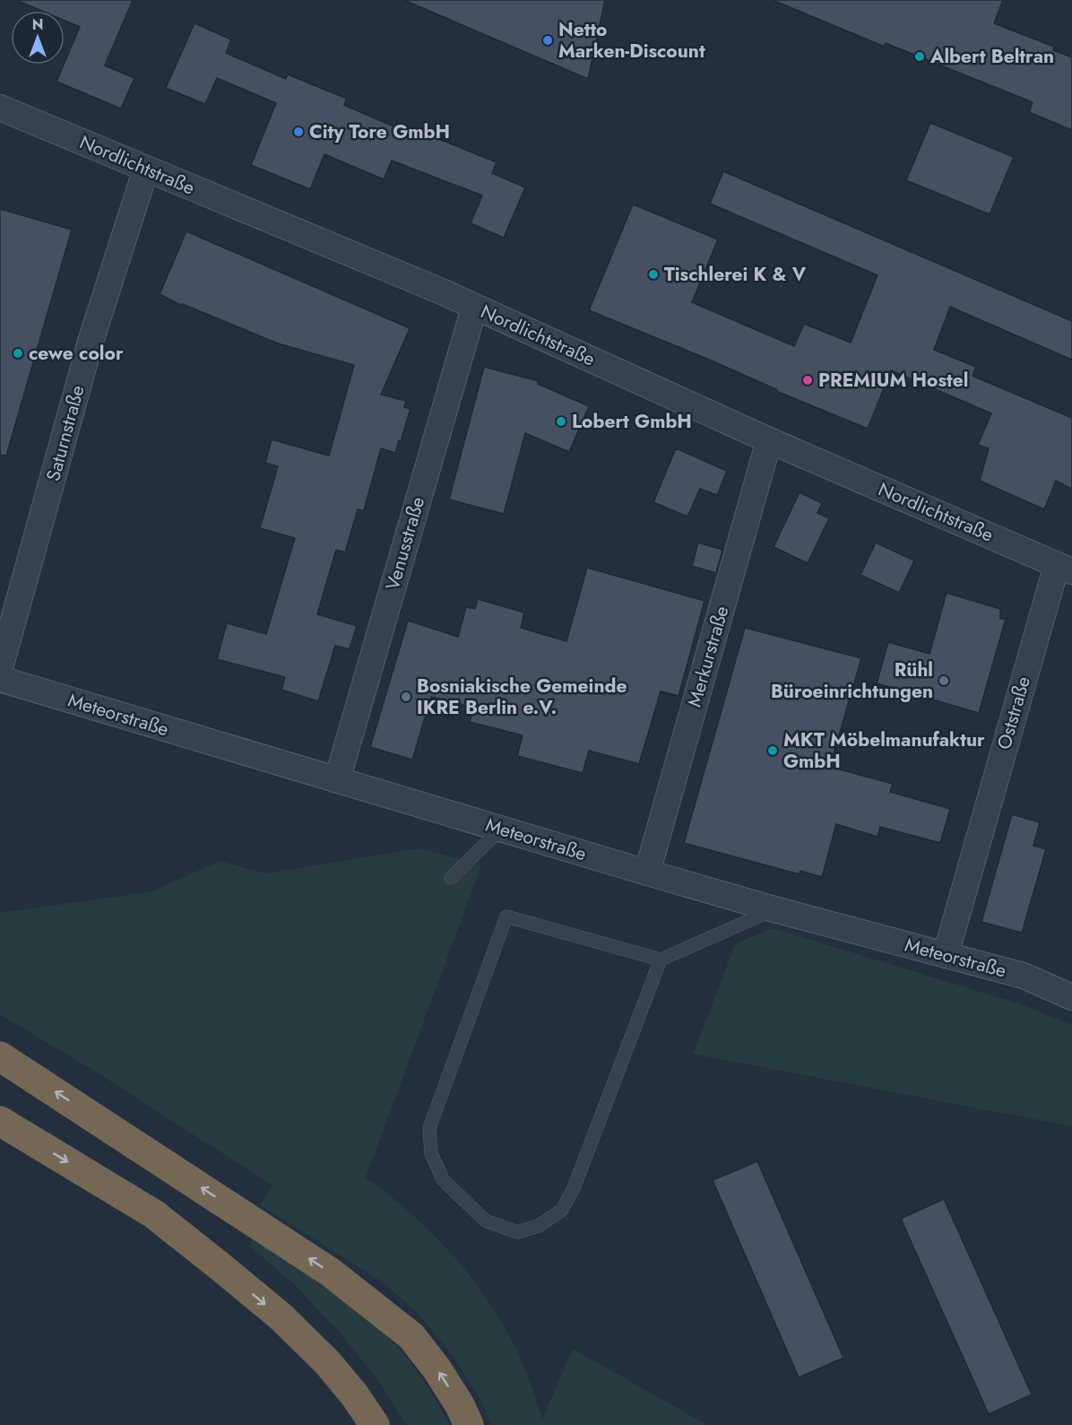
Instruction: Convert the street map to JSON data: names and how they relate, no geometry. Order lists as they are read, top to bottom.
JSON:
{
  "streets": {
    "street": [
      "Nordlichtstraße",
      "Saturnstraße",
      "Venusstraße",
      "Merkurstraße",
      "Oststraße",
      "Meteorstraße"
    ]
  },
  "crossings": [
    ["Nordlichtstraße", "Saturnstraße"],
    ["Nordlichtstraße", "Venusstraße"],
    ["Nordlichtstraße", "Merkurstraße"],
    ["Nordlichtstraße", "Oststraße"],
    ["Venusstraße", "Meteorstraße"],
    ["Merkurstraße", "Meteorstraße"],
    ["Oststraße", "Meteorstraße"]
  ],
  "places": [
    "Netto Marken-Discount",
    "Albert Beltran",
    "City Tore GmbH",
    "Tischlerei K & V",
    "cewe color",
    "PREMIUM Hostel",
    "Lobert GmbH",
    "Rühl Büroeinrichtungen",
    "Bosniakische Gemeinde IKRE Berlin e.V.",
    "MKT Möbelmanufaktur GmbH"
  ],
  "north": "top"
}
